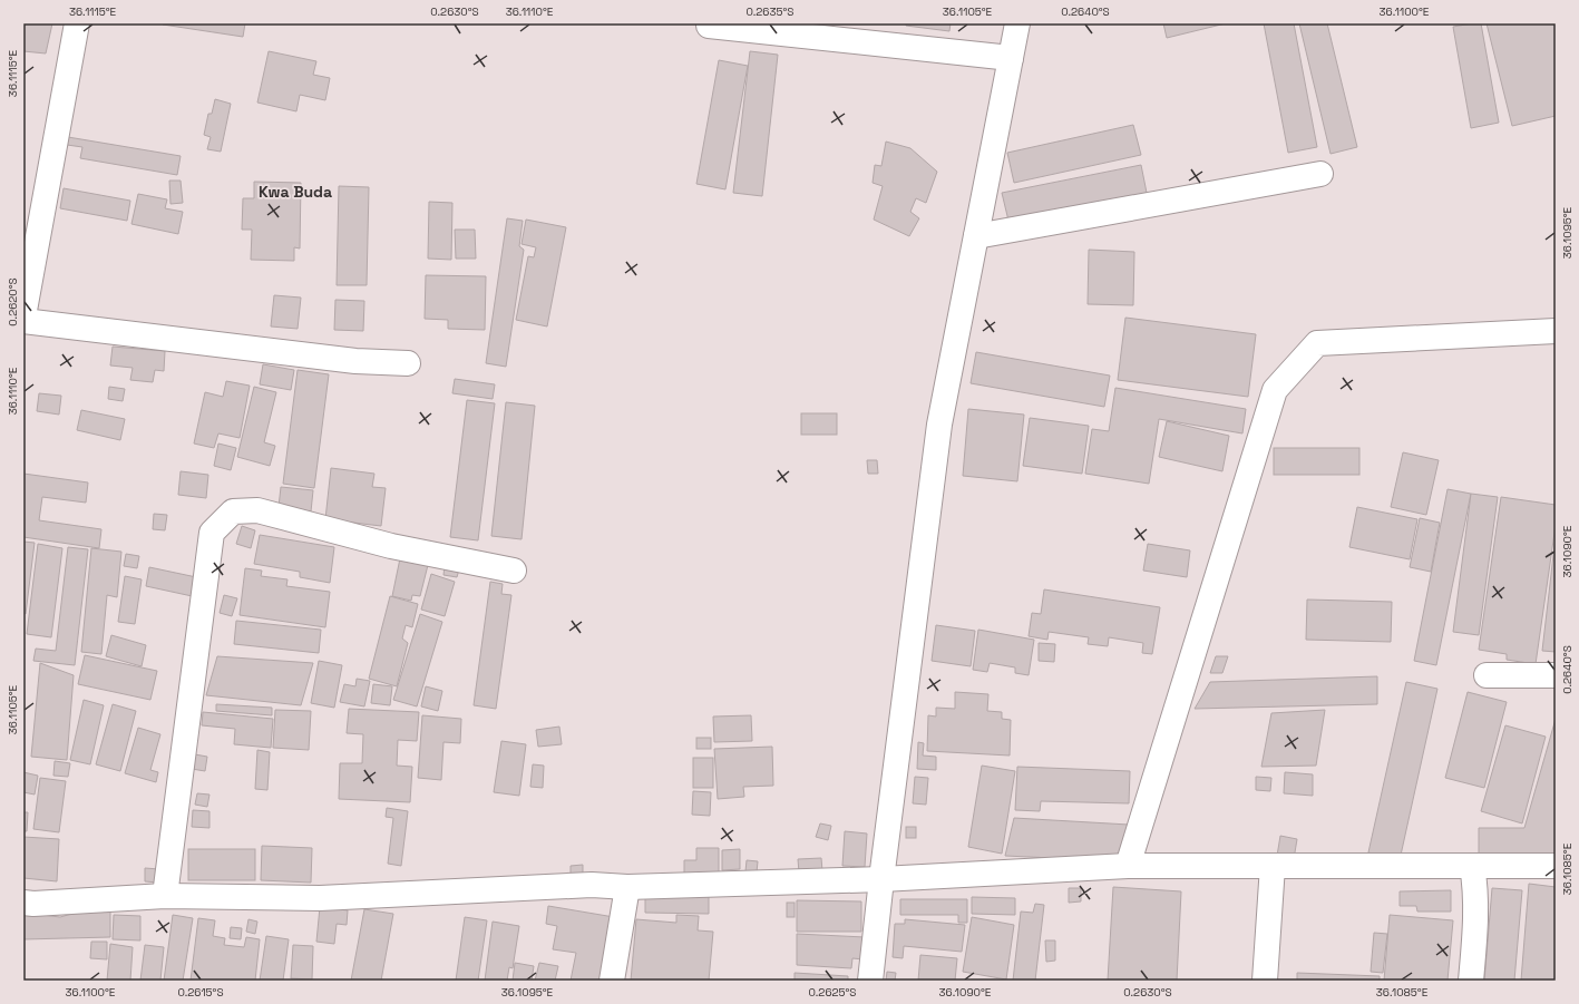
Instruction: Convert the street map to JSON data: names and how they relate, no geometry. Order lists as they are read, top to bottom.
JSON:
{
  "districts": ["Kwa Buda"],
  "coordinates": [
    "36.1115°E",
    "0.2630°S",
    "36.1110°E",
    "0.2635°S",
    "36.1105°E",
    "0.2640°S",
    "36.1100°E",
    "36.1095°E",
    "0.2620°S",
    "36.1090°E",
    "36.1085°E",
    "0.2615°S",
    "0.2625°S"
  ]
}
